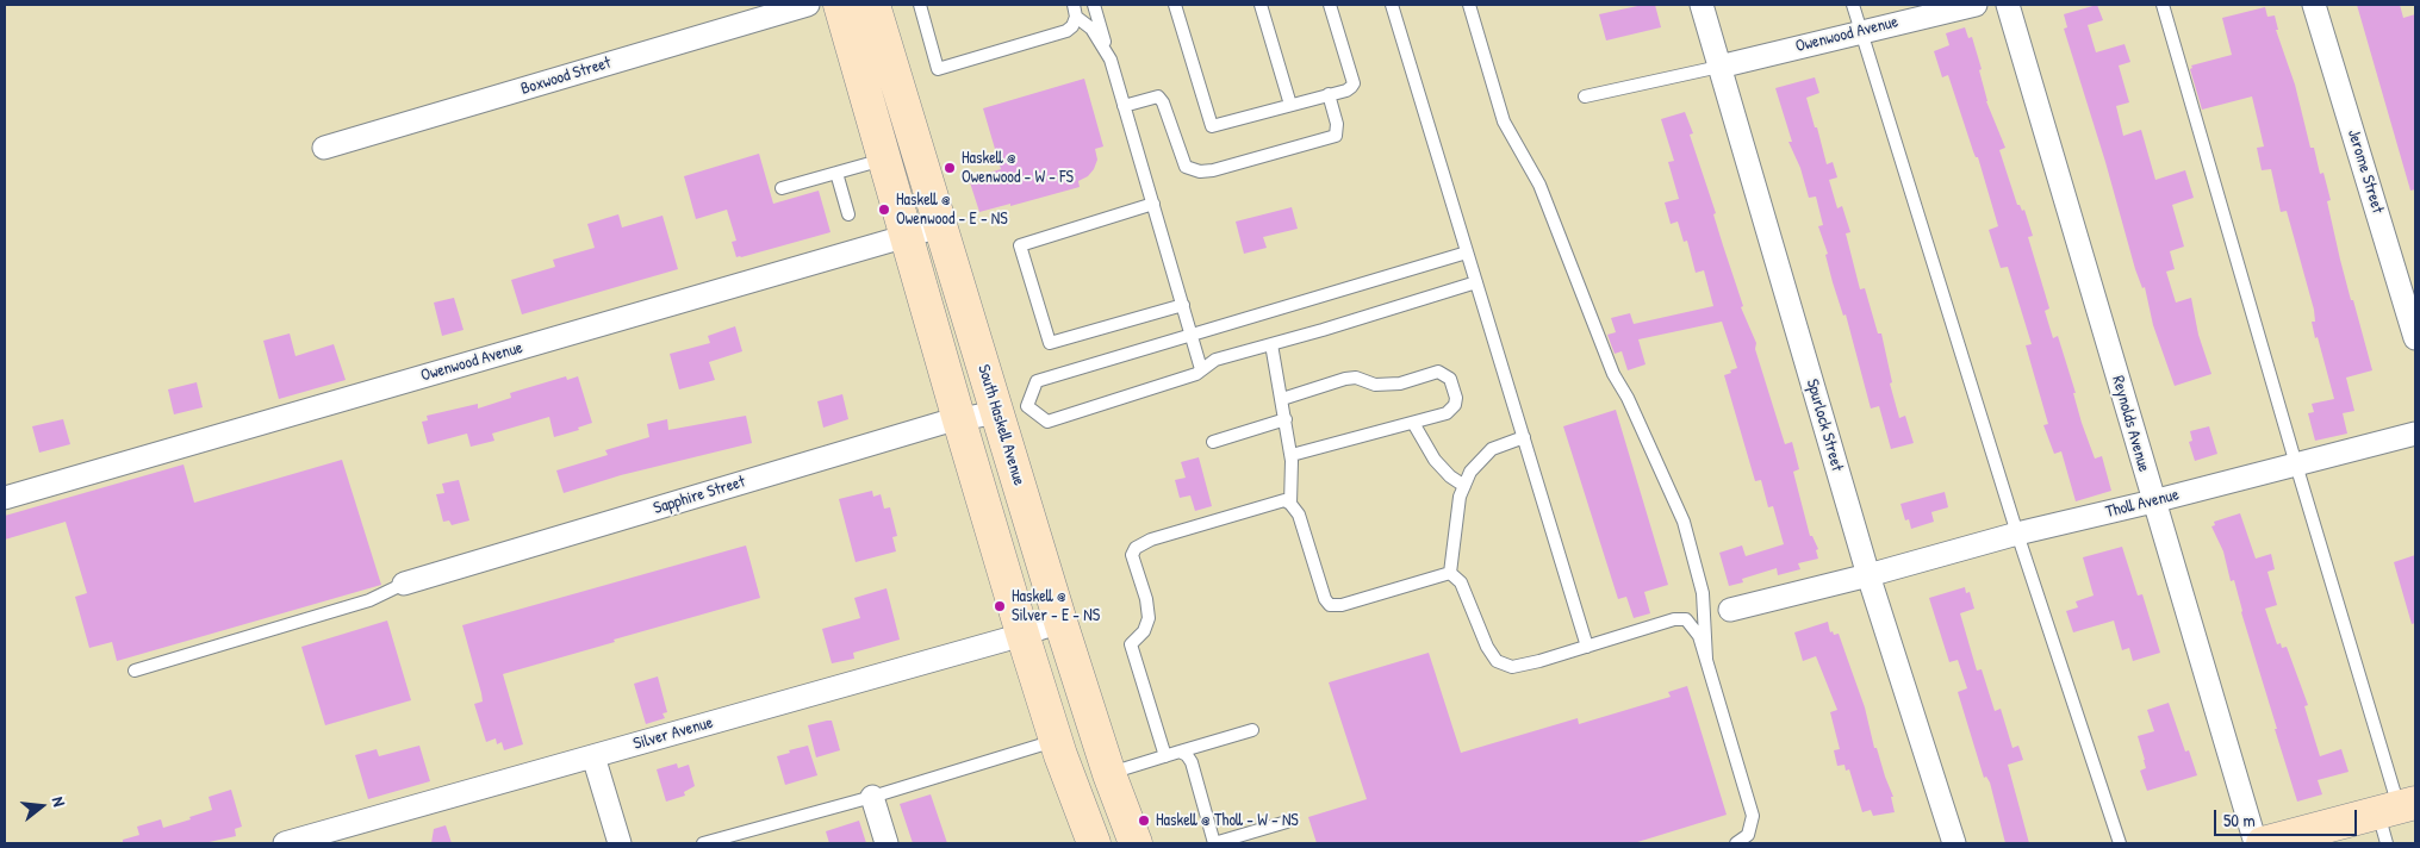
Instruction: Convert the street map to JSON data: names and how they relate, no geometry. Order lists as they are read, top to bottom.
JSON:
{
  "streets": {
    "main road": ["South Haskell Avenue"],
    "street": [
      "Owenwood Avenue",
      "Boxwood Street",
      "Jerome Street",
      "Reynolds Avenue",
      "Spurlock Street",
      "Sapphire Street",
      "Tholl Avenue",
      "Silver Avenue"
    ]
  },
  "crossings": [
    ["Owenwood Avenue", "South Haskell Avenue"],
    ["Owenwood Avenue", "Spurlock Street"],
    ["Reynolds Avenue", "Tholl Avenue"],
    ["South Haskell Avenue", "Sapphire Street"],
    ["South Haskell Avenue", "Silver Avenue"],
    ["Spurlock Street", "Tholl Avenue"]
  ],
  "places": [
    "Haskell @ Owenwood - W - FS",
    "Haskell @ Owenwood - E - NS",
    "Haskell @ Silver - E - NS",
    "Haskell @ Tholl - W - NS"
  ],
  "scale_bar": "50 m",
  "north": "right"
}
